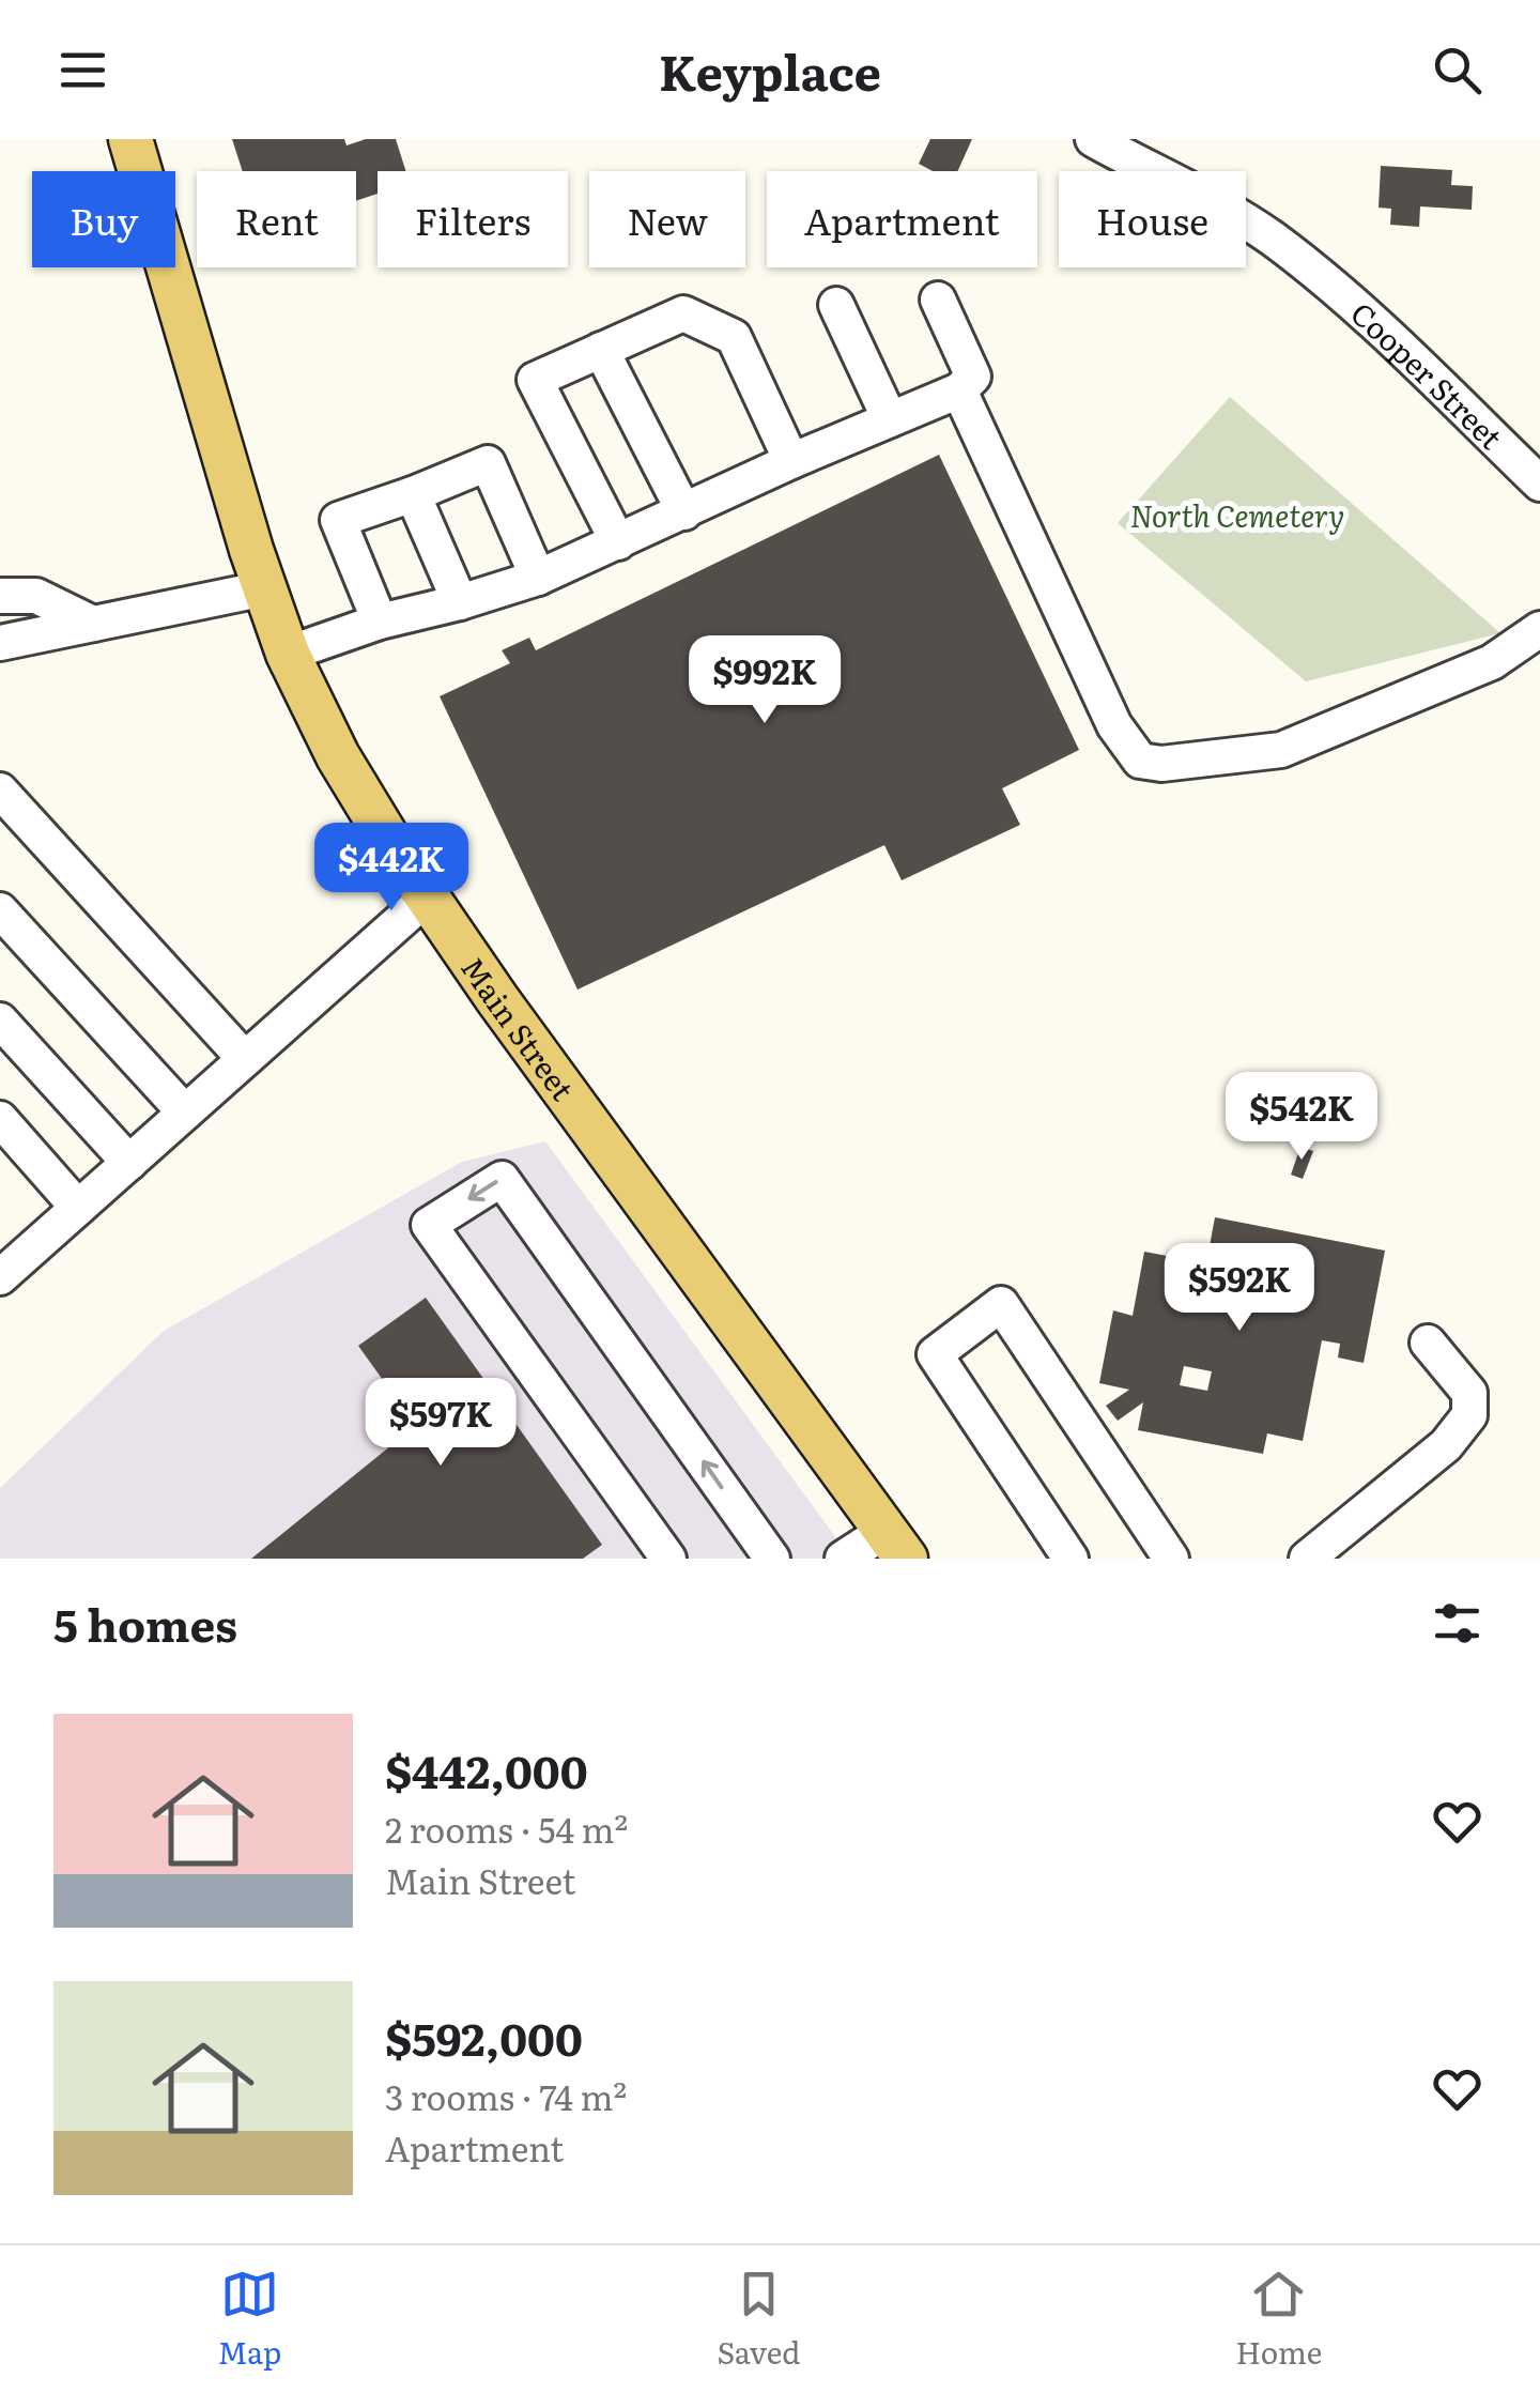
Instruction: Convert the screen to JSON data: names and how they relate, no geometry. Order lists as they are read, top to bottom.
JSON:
{
  "streets": {
    "main road": ["Main Street"],
    "street": ["Cooper Street"]
  },
  "parks": ["North Cemetery"],
  "page": {
    "header": "Keyplace",
    "chip": [
      "Buy",
      "Rent",
      "Filters",
      "New",
      "Apartment",
      "House"
    ],
    "price": [
      "$992K",
      "$442K",
      "$542K",
      "$592K",
      "$597K"
    ],
    "heading": "5 homes",
    "list": [
      {
        "name": "$442,000",
        "note": "2 rooms · 54 m² · Main Street"
      },
      {
        "name": "$592,000",
        "note": "3 rooms · 74 m² · Apartment"
      }
    ],
    "tabs": ["Map", "Saved", "Home"]
  }
}
